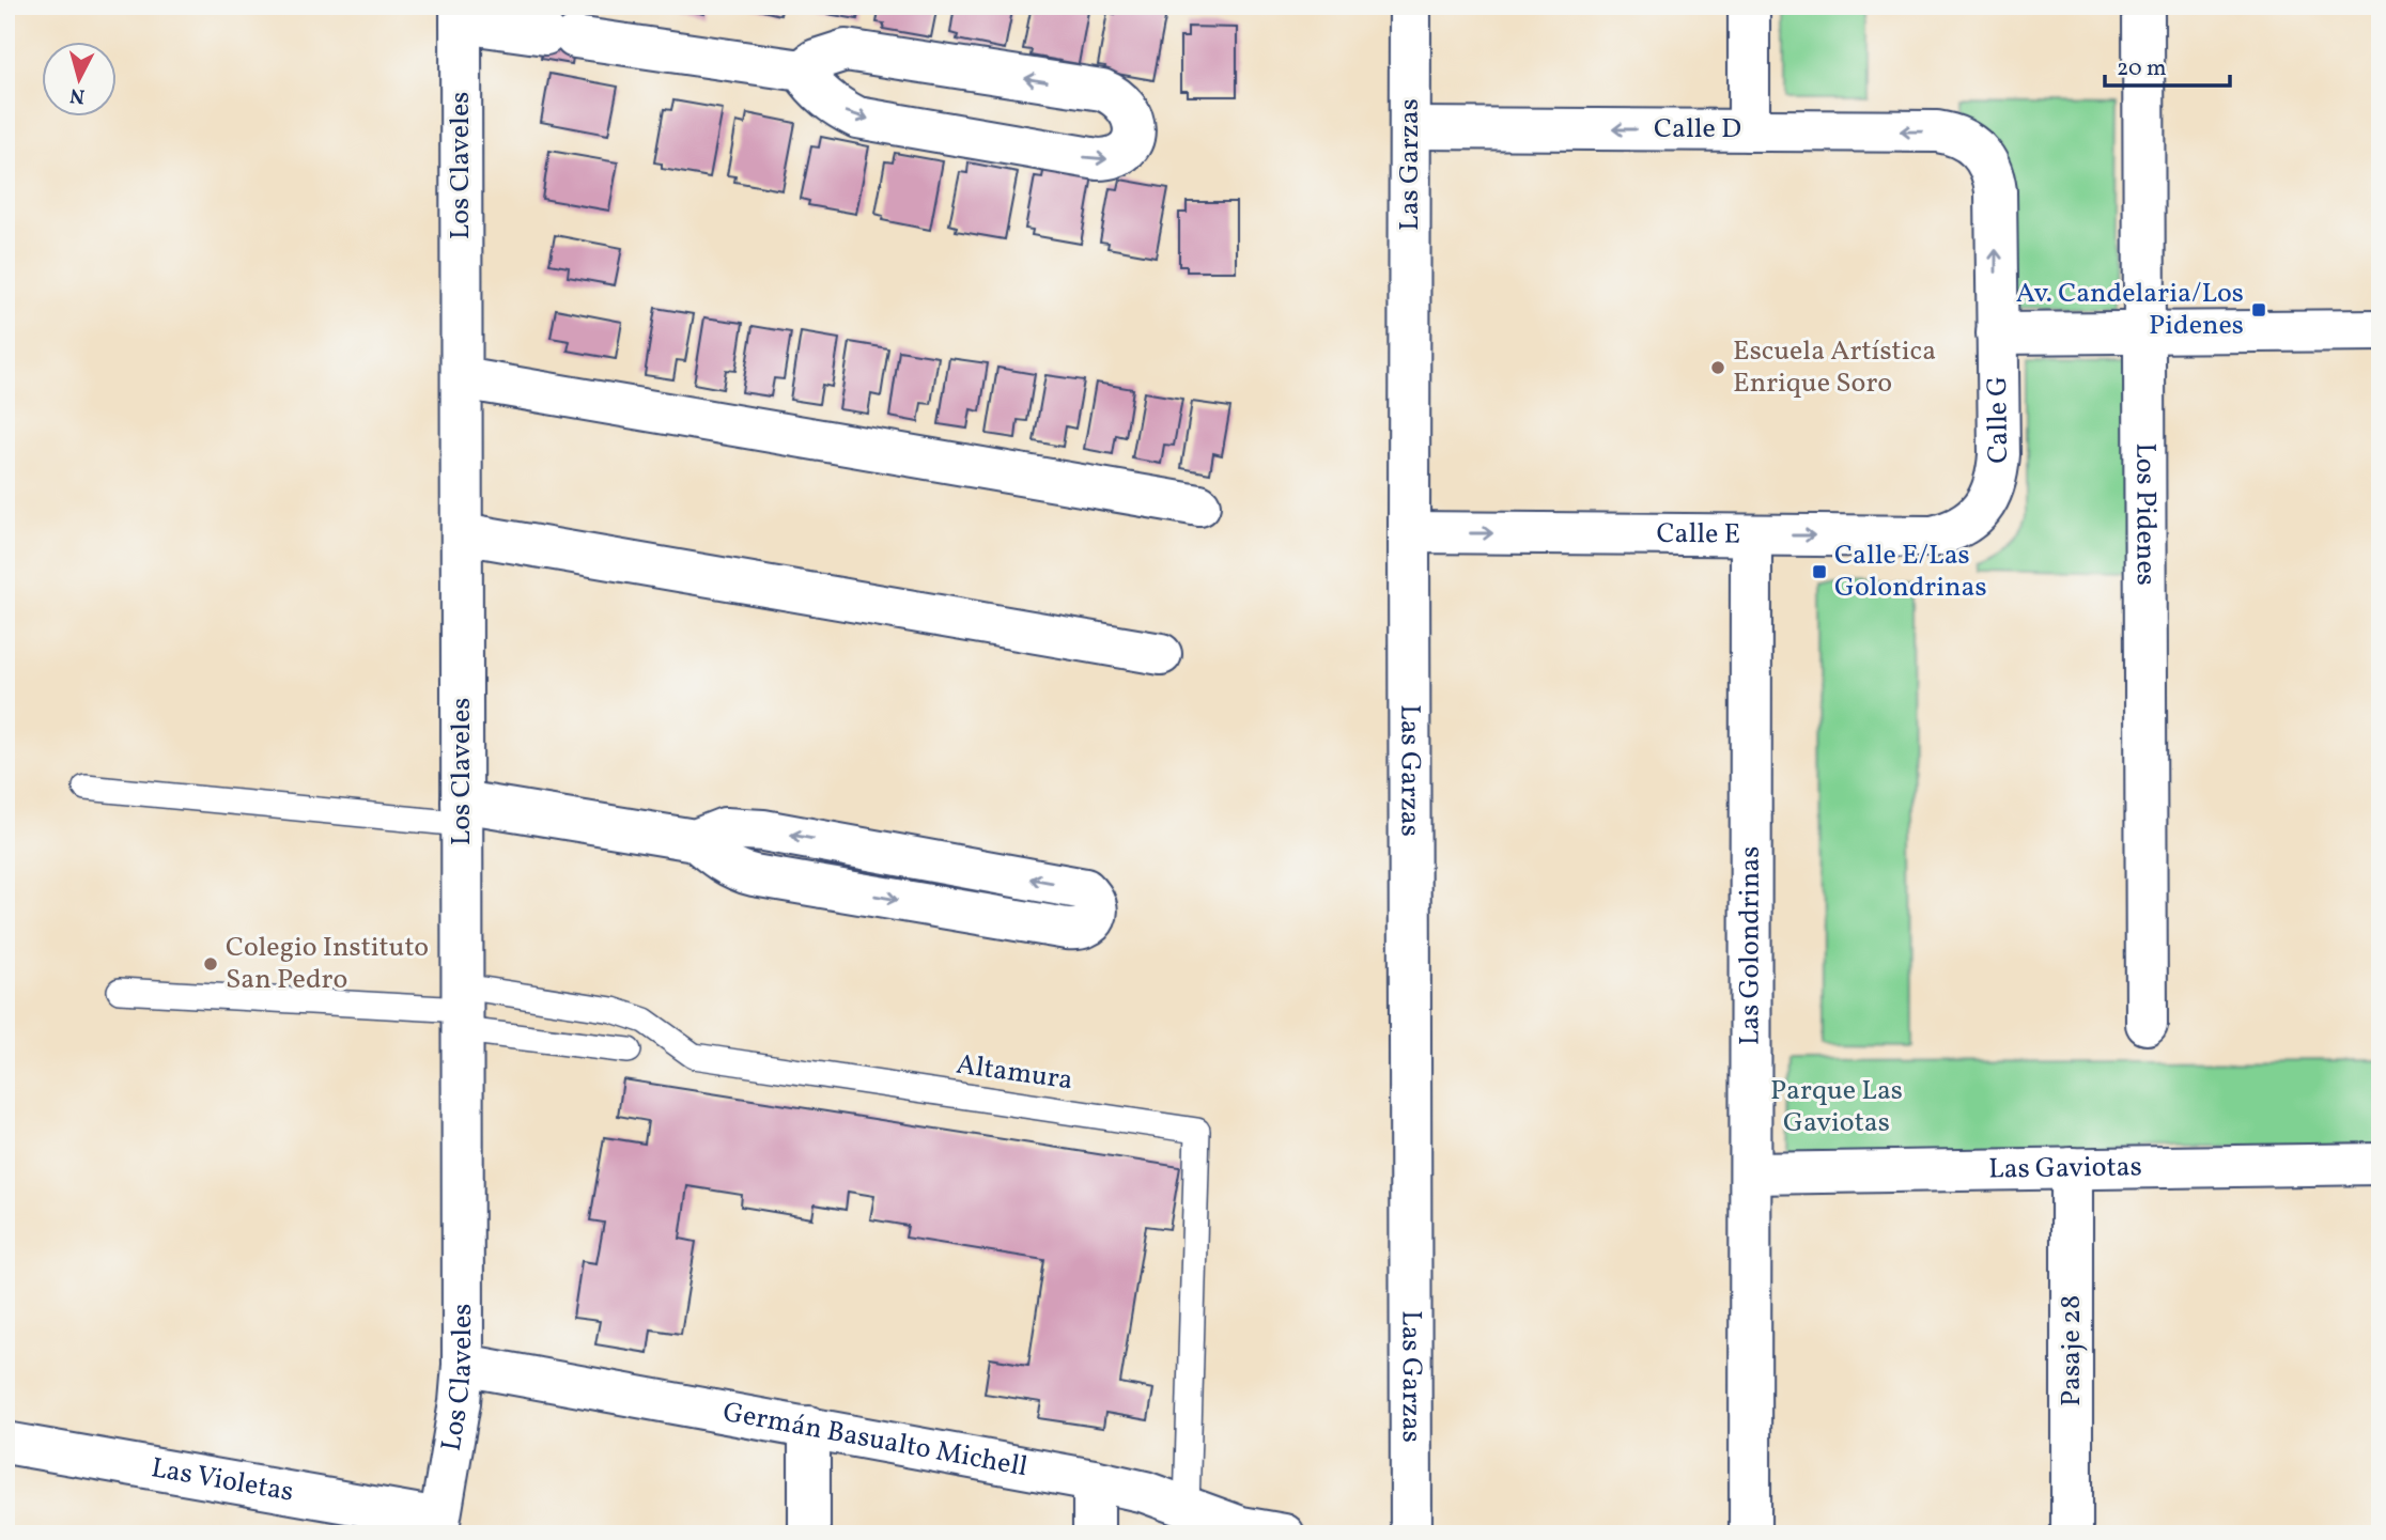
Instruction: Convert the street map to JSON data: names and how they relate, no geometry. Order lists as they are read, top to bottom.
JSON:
{
  "streets": {
    "street": [
      "Calle D",
      "Las Garzas",
      "Los Claveles",
      "Calle G",
      "Los Pidenes",
      "Calle E",
      "Las Golondrinas",
      "Las Gaviotas",
      "Pasaje 28",
      "Germán Basualto Michell",
      "Las Violetas"
    ],
    "lane": ["Altamura"]
  },
  "crossings": [
    ["Calle D", "Las Garzas"],
    ["Calle D", "Calle G"],
    ["Las Garzas", "Calle E"],
    ["Los Claveles", "Altamura"],
    ["Los Claveles", "Germán Basualto Michell"],
    ["Los Claveles", "Las Violetas"],
    ["Calle G", "Calle E"],
    ["Calle E", "Las Golondrinas"],
    ["Las Golondrinas", "Las Gaviotas"],
    ["Altamura", "Germán Basualto Michell"],
    ["Las Gaviotas", "Pasaje 28"]
  ],
  "one_way": ["Calle D", "Calle G", "Calle E"],
  "parks": ["Parque Las Gaviotas"],
  "places": {
    "transit": ["Av. Candelaria/Los Pidenes", "Calle E/Las Golondrinas"],
    "other": ["Escuela Artística Enrique Soro", "Colegio Instituto San Pedro"]
  },
  "scale_bar": "20 m",
  "north": "bottom"
}
